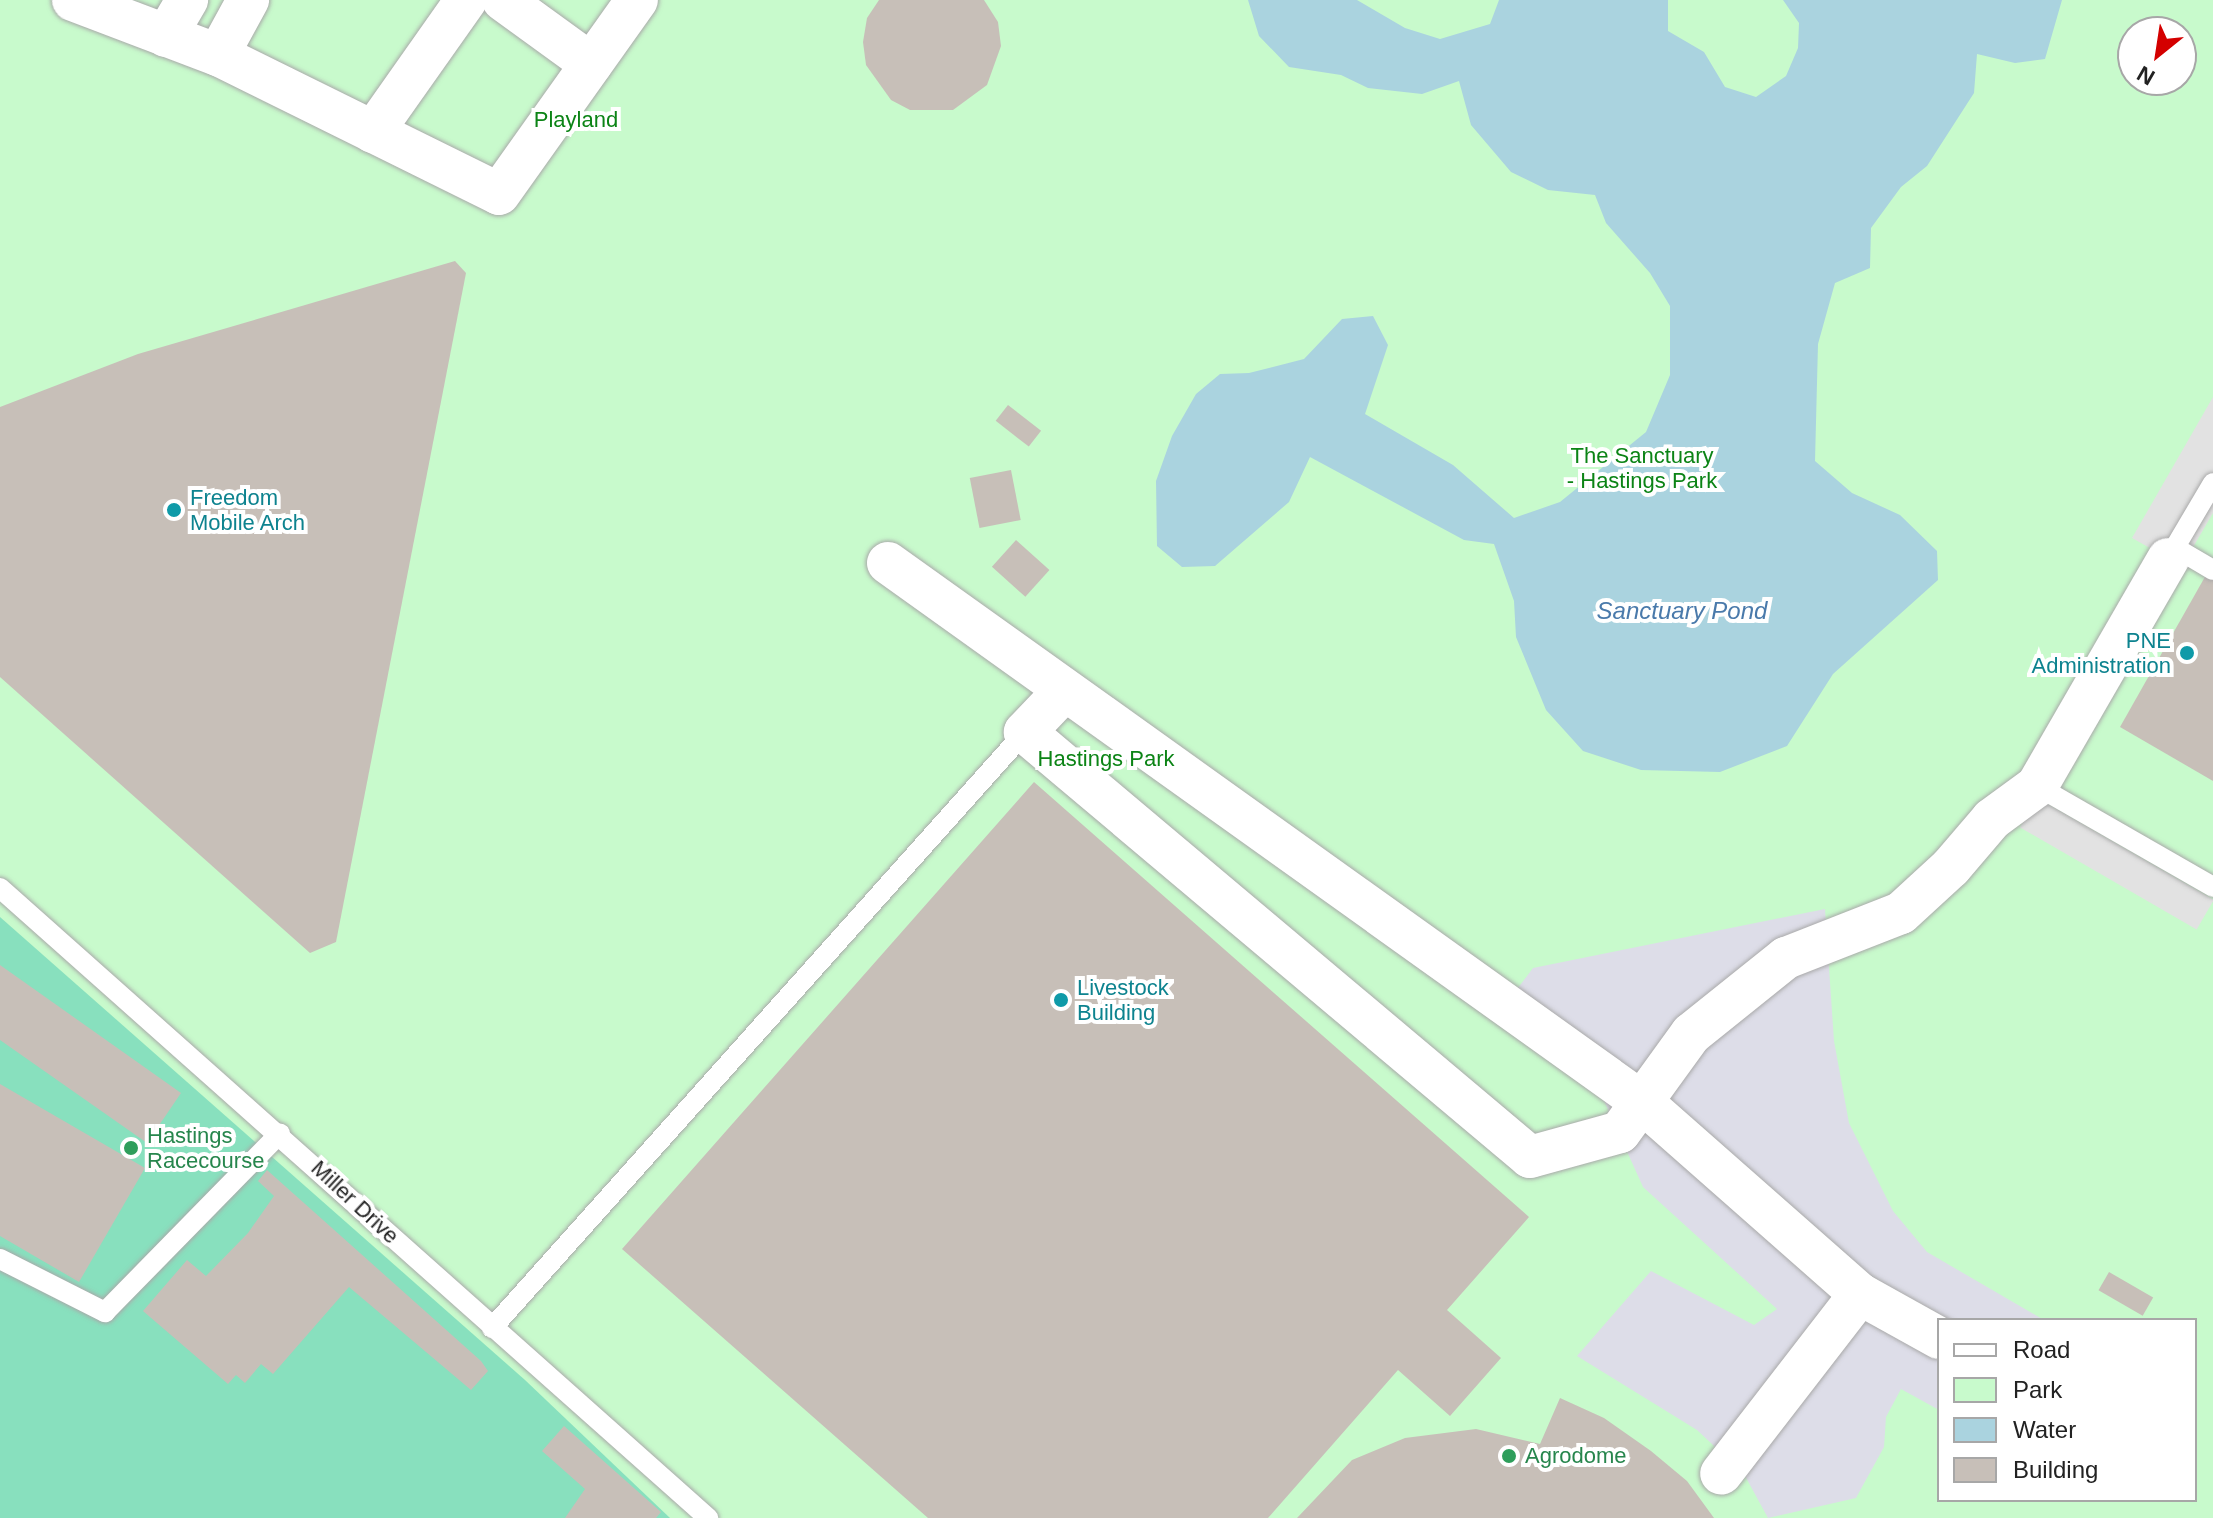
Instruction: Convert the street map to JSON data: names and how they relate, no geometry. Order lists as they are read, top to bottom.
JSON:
{
  "streets": {
    "lane": ["Miller Drive"]
  },
  "water": ["Sanctuary Pond"],
  "parks": ["Playland", "The Sanctuary - Hastings Park", "Hastings Park"],
  "places": [
    "Freedom Mobile Arch",
    "PNE Administration",
    "Livestock Building",
    "Hastings Racecourse",
    "Agrodome"
  ],
  "legend": [
    "Road",
    "Park",
    "Water",
    "Building"
  ],
  "north": "bottom left"
}
